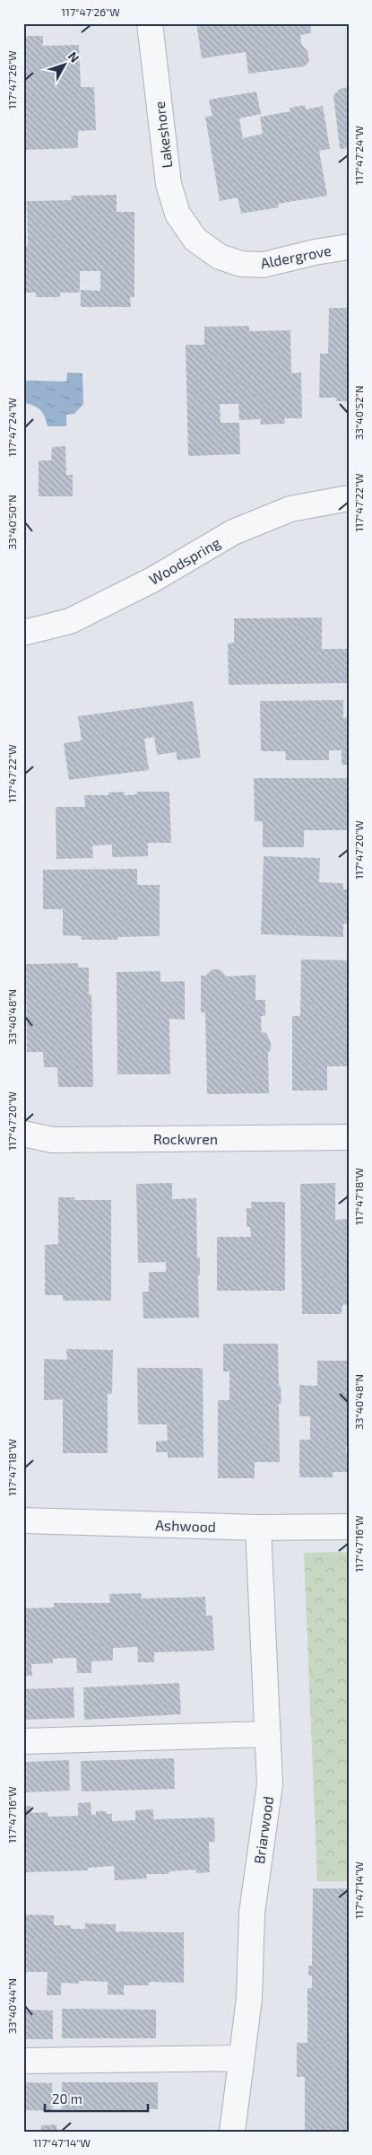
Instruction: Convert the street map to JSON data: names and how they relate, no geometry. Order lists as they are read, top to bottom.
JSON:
{
  "streets": {
    "street": [
      "Lakeshore",
      "Aldergrove",
      "Woodspring",
      "Rockwren",
      "Ashwood",
      "Briarwood"
    ]
  },
  "crossings": [
    ["Lakeshore", "Aldergrove"],
    ["Ashwood", "Briarwood"]
  ],
  "scale_bar": "20 m",
  "north": "top right",
  "coordinates": [
    "117°47'26\"W",
    "117°47'24\"W",
    "33°40'52\"N",
    "117°47'22\"W",
    "33°40'50\"N",
    "117°47'20\"W",
    "33°40'48\"N",
    "117°47'18\"W",
    "117°47'16\"W",
    "117°47'14\"W",
    "33°40'44\"N"
  ]
}
